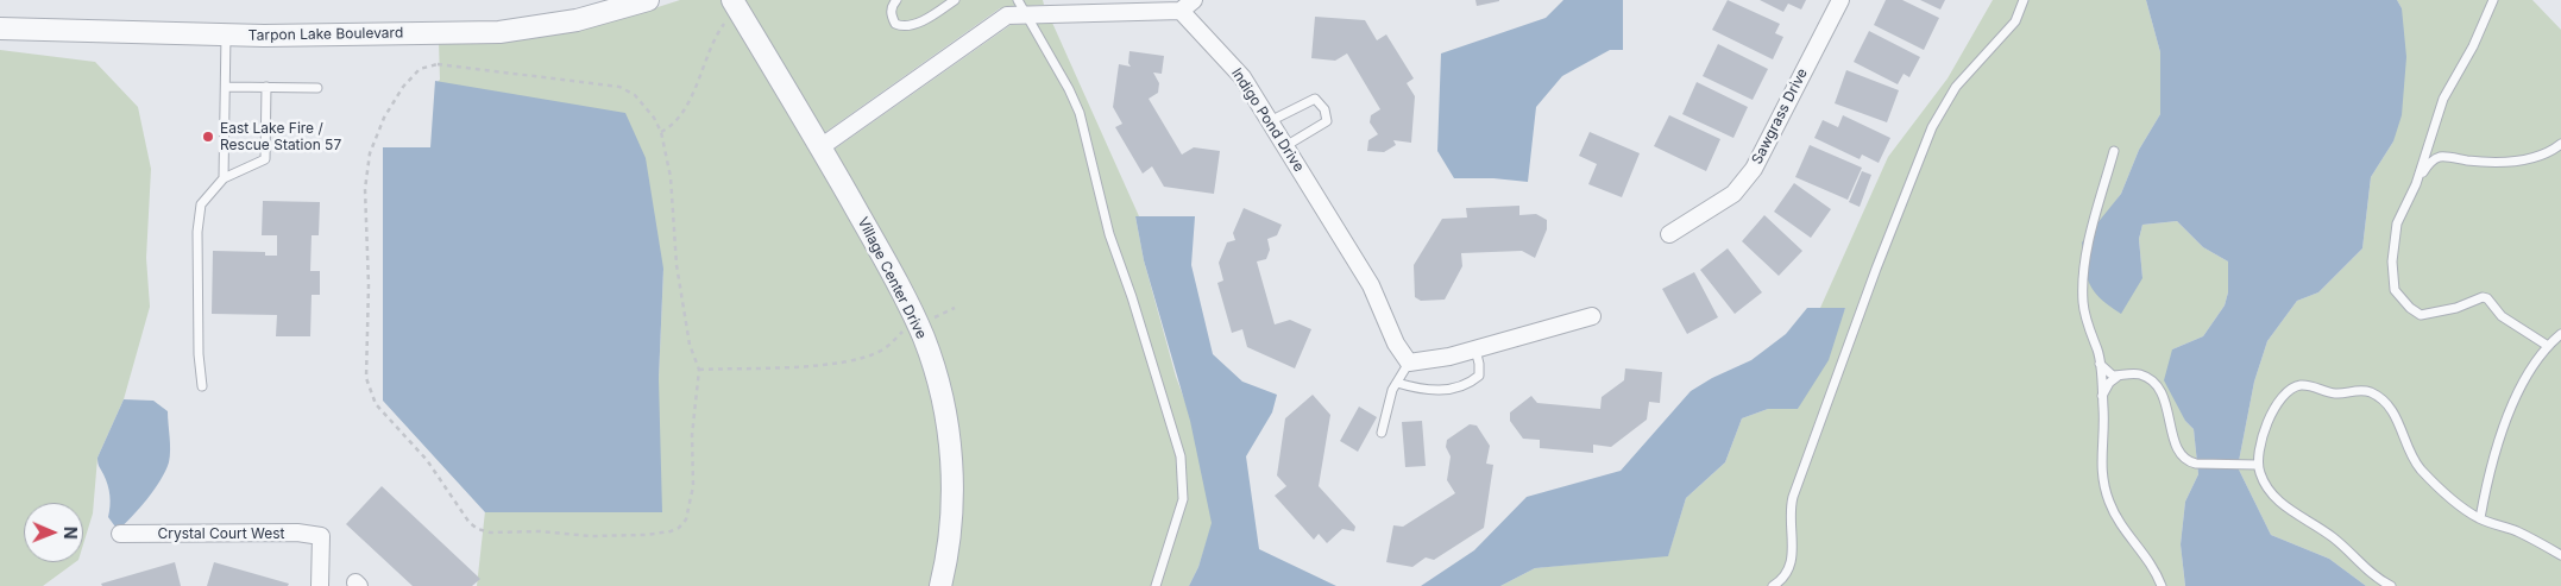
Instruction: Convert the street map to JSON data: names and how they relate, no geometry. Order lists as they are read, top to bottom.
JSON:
{
  "streets": {
    "street": [
      "Tarpon Lake Boulevard",
      "Sawgrass Drive",
      "Indigo Pond Drive",
      "Village Center Drive",
      "Crystal Court West"
    ]
  },
  "crossings": [
    ["Indigo Pond Drive", "Village Center Drive"]
  ],
  "places": ["East Lake Fire / Rescue Station 57"],
  "north": "right"
}
